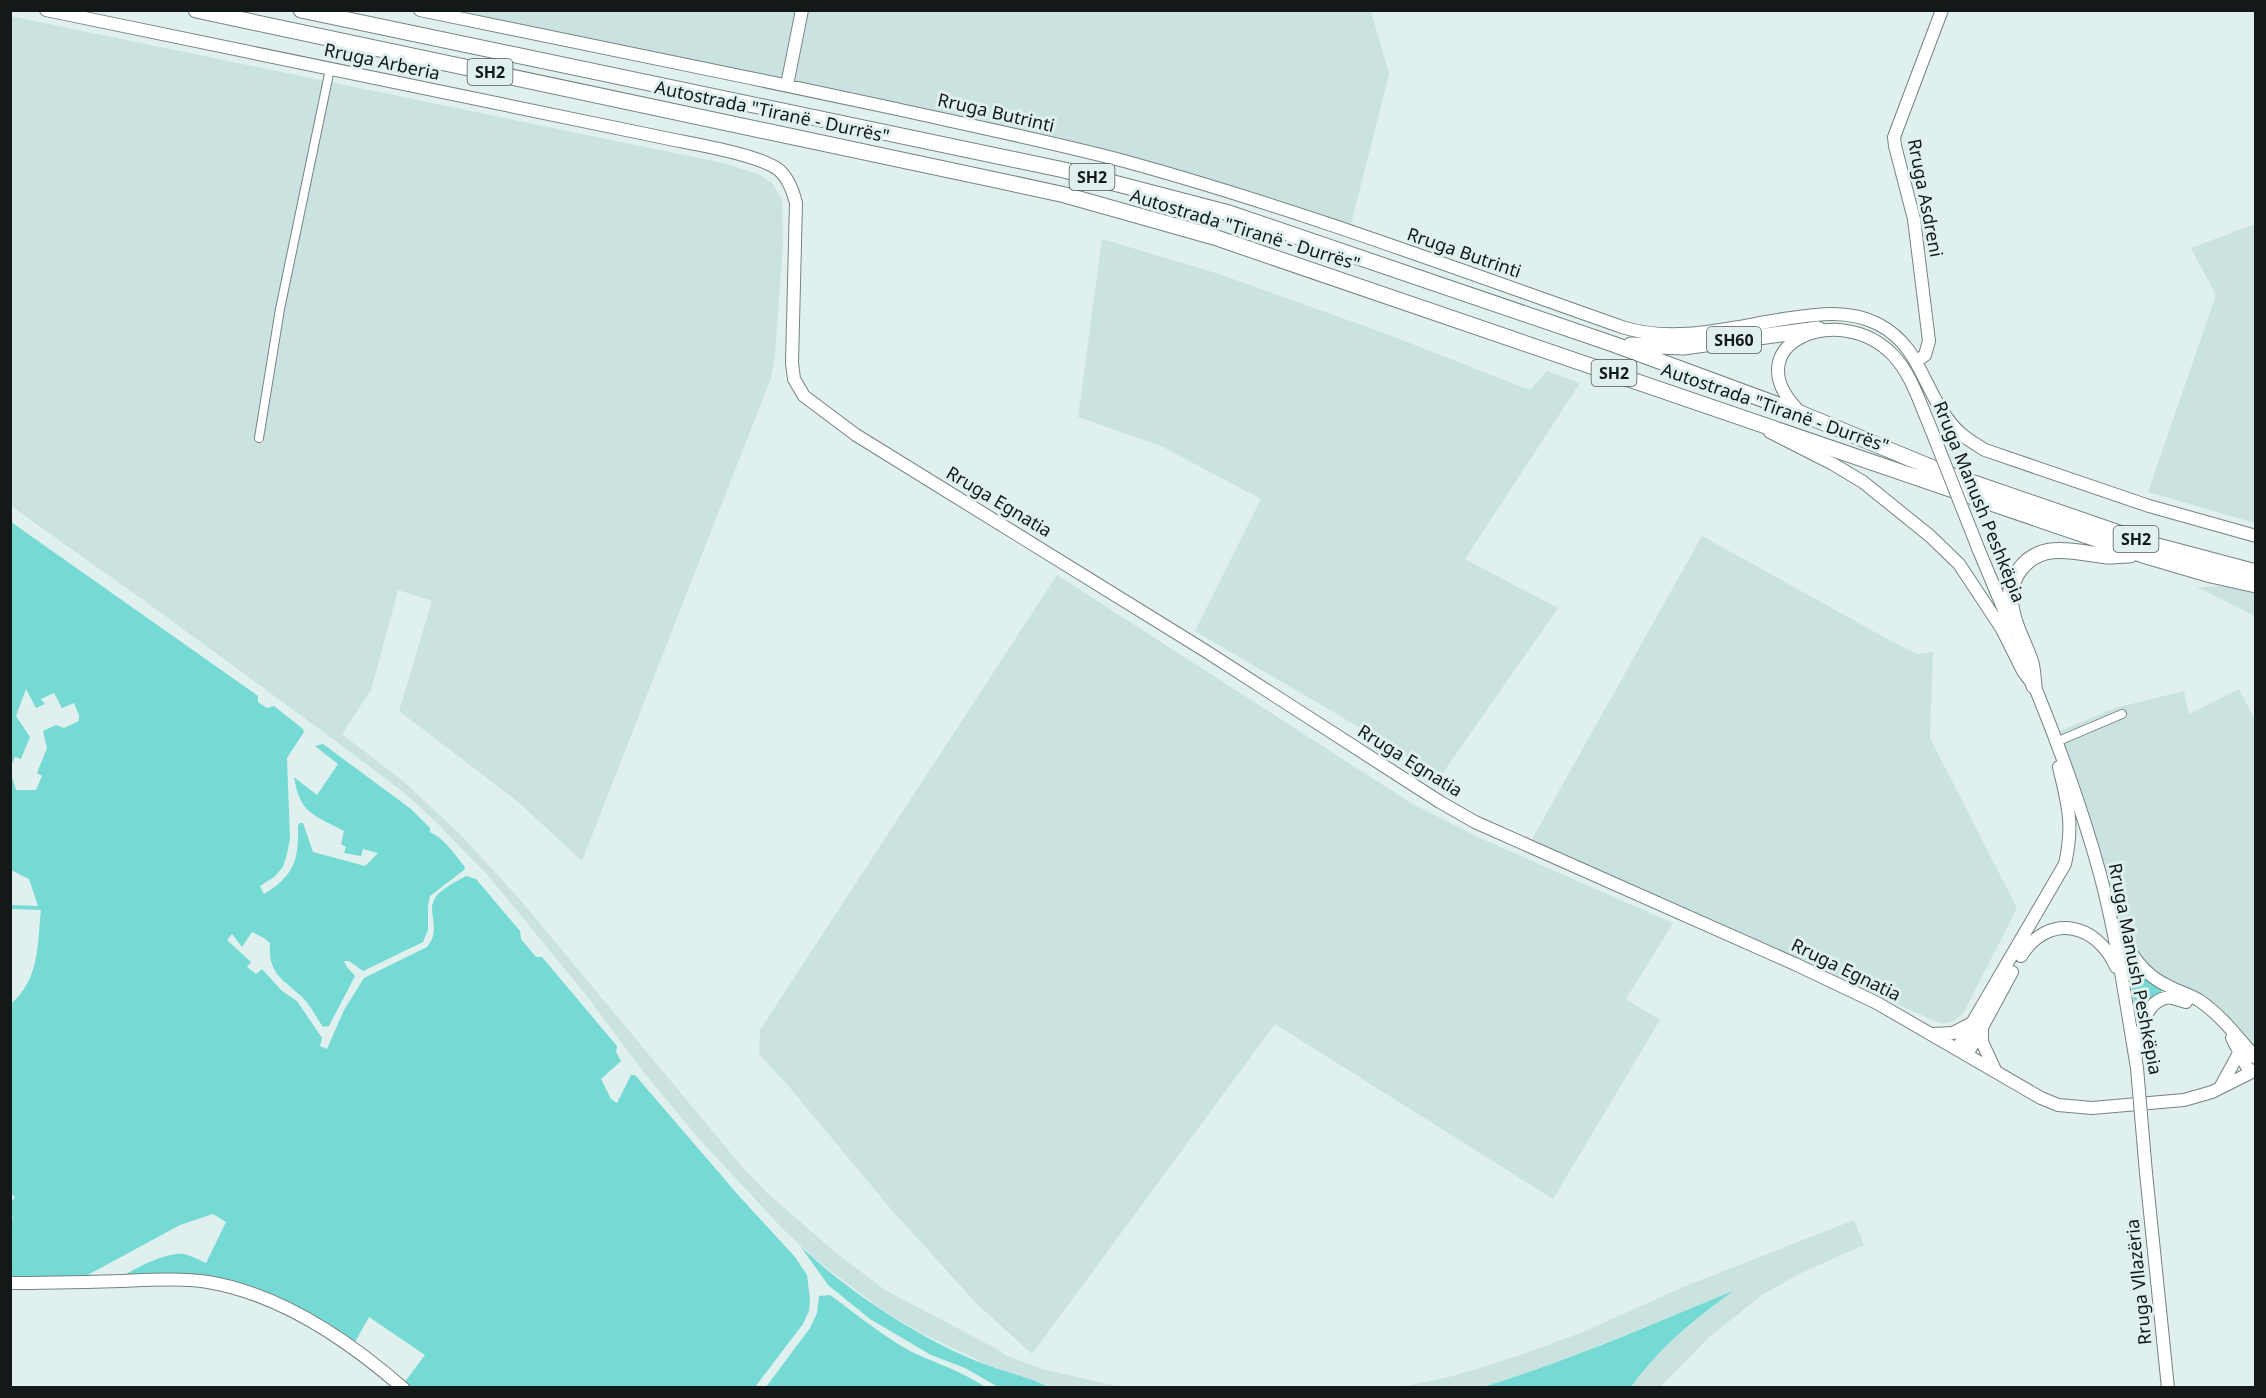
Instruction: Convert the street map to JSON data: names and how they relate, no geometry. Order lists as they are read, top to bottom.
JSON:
{
  "streets": {
    "highway": ["SH2", "Autostrada \"Tiranë - Durrës\"", "SH60"],
    "main road": [
      "Rruga Arberia",
      "Rruga Butrinti",
      "Rruga Asdreni",
      "Rruga Egnatia",
      "Rruga Manush Peshkëpia",
      "Rruga Vllazëria"
    ]
  },
  "crossings": [
    ["Rruga Arberia", "Rruga Egnatia"],
    ["Rruga Butrinti", "Rruga Asdreni"],
    ["Rruga Butrinti", "SH60"],
    ["SH60", "Rruga Manush Peshkëpia"],
    ["Rruga Manush Peshkëpia", "Rruga Vllazëria"]
  ]
}
